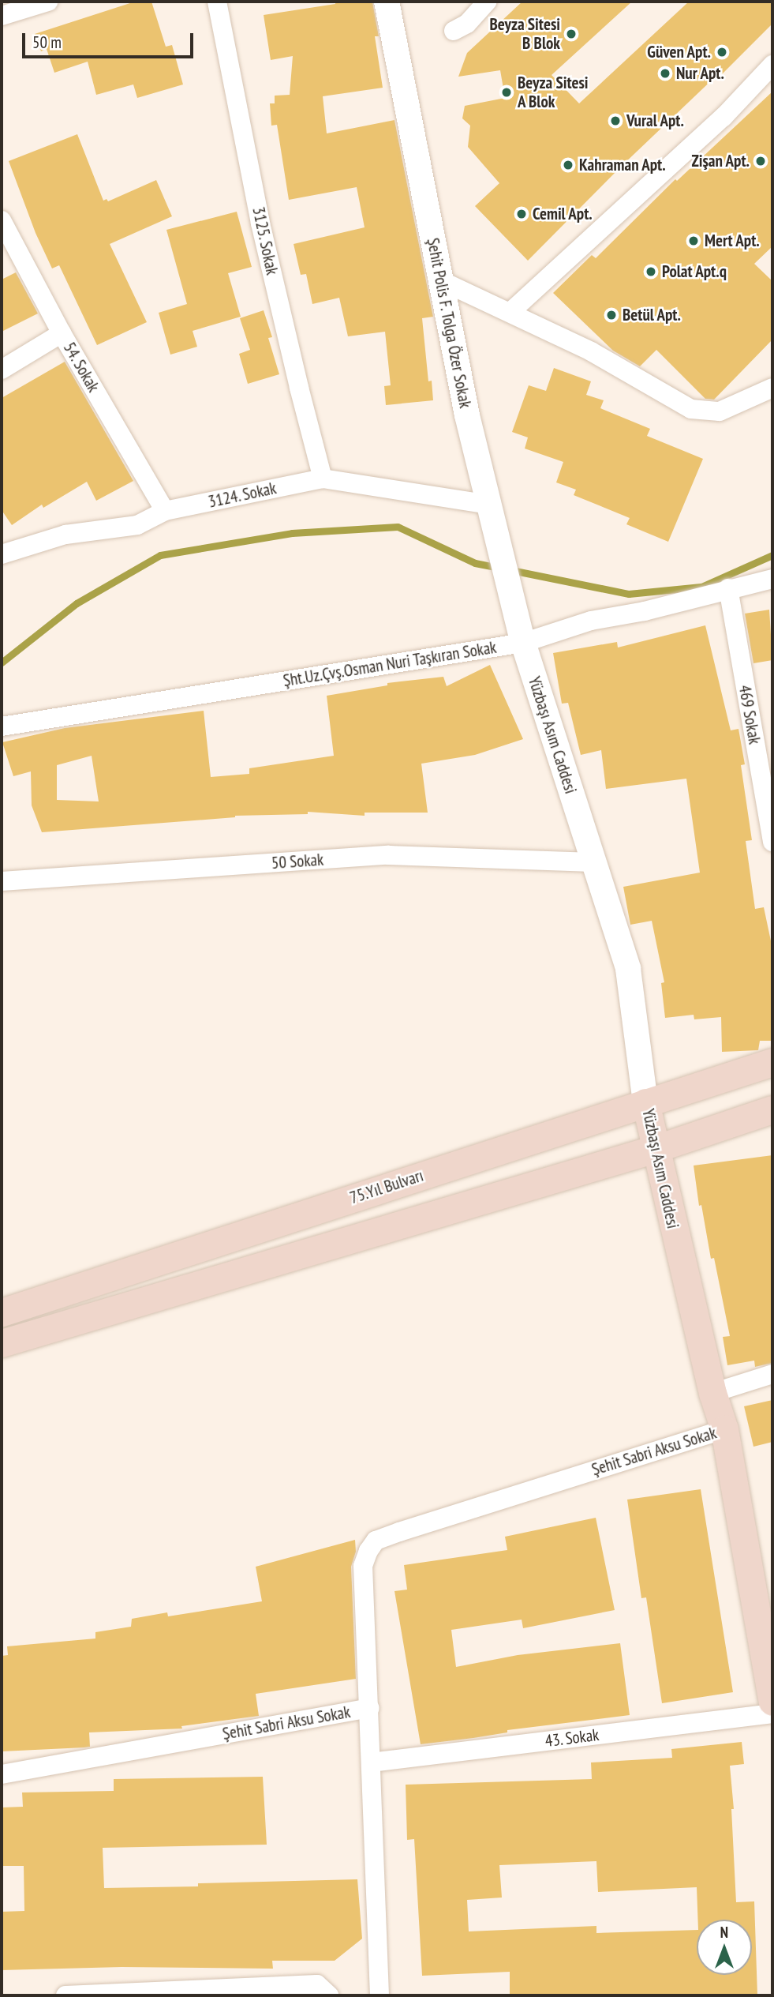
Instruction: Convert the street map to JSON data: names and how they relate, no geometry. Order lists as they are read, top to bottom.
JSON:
{
  "streets": {
    "main road": ["Yüzbaşı Asım Caddesi", "75.Yıl Bulvarı"],
    "street": [
      "3125. Sokak",
      "Şehit Polis F. Tolga Özer Sokak",
      "54. Sokak",
      "3124. Sokak",
      "Şht.Uz.Çvş.Osman Nuri Taşkıran Sokak",
      "469 Sokak",
      "50 Sokak",
      "Şehit Sabri Aksu Sokak",
      "43. Sokak"
    ]
  },
  "crossings": [
    ["3125. Sokak", "3124. Sokak"],
    ["Şehit Polis F. Tolga Özer Sokak", "3124. Sokak"],
    ["Şehit Polis F. Tolga Özer Sokak", "Şht.Uz.Çvş.Osman Nuri Taşkıran Sokak"],
    ["Şehit Polis F. Tolga Özer Sokak", "Yüzbaşı Asım Caddesi"],
    ["54. Sokak", "3124. Sokak"],
    ["Şht.Uz.Çvş.Osman Nuri Taşkıran Sokak", "469 Sokak"],
    ["Şht.Uz.Çvş.Osman Nuri Taşkıran Sokak", "Yüzbaşı Asım Caddesi"],
    ["Yüzbaşı Asım Caddesi", "50 Sokak"],
    ["Yüzbaşı Asım Caddesi", "75.Yıl Bulvarı"],
    ["Yüzbaşı Asım Caddesi", "Şehit Sabri Aksu Sokak"]
  ],
  "places": [
    "Beyza Sitesi B Blok",
    "Güven Apt.",
    "Nur Apt.",
    "Beyza Sitesi A Blok",
    "Vural Apt.",
    "Zişan Apt.",
    "Kahraman Apt.",
    "Cemil Apt.",
    "Mert Apt.",
    "Polat Apt.q",
    "Betül Apt."
  ],
  "scale_bar": "50 m",
  "north": "top"
}
